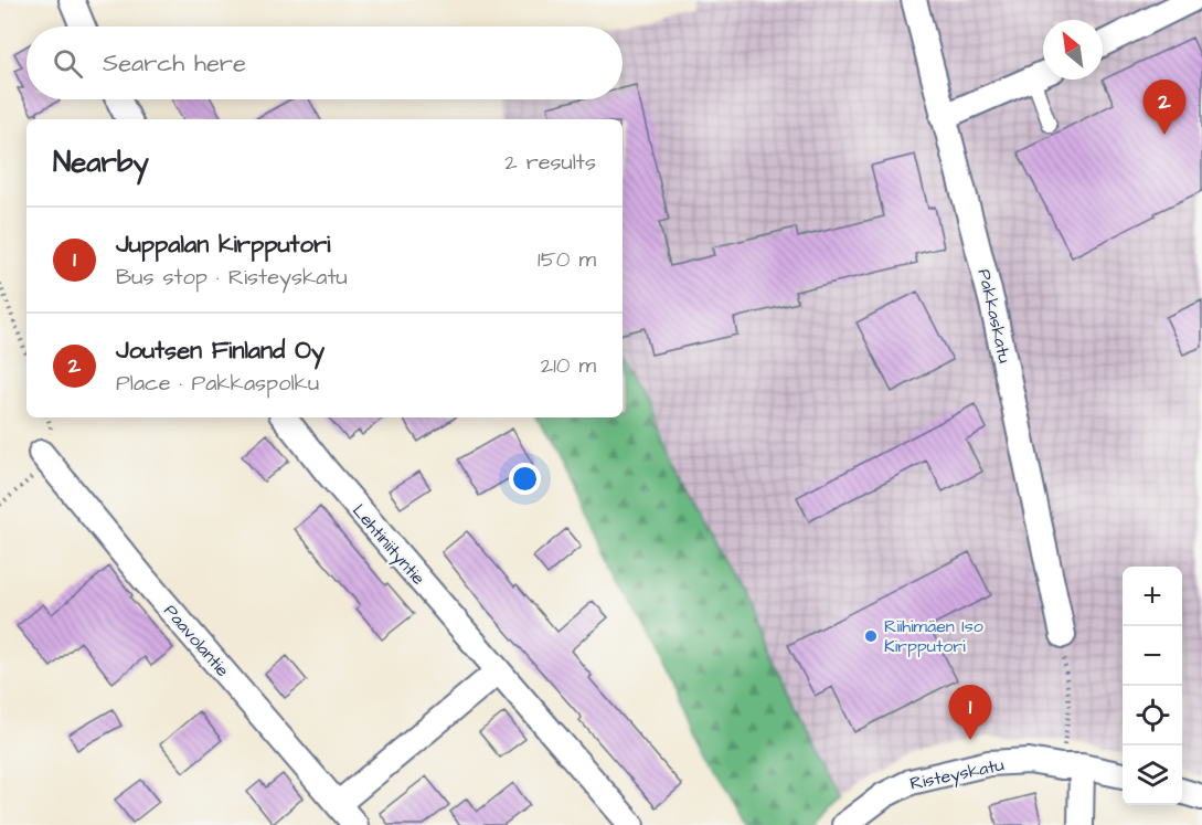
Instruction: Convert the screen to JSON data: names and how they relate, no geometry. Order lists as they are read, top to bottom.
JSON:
{
  "streets": {
    "street": [
      "Pakkaskatu",
      "Lehtiniityntie",
      "Paavolantie",
      "Risteyskatu"
    ]
  },
  "places": ["Riihimäen Iso Kirpputori"],
  "north": "top left",
  "page": {
    "search": "Search here",
    "pins": ["2", "1"],
    "heading": ["Nearby", "2 results"],
    "list": [
      {
        "mark": "1",
        "name": "Juppalan kirpputori",
        "note": "Bus stop · Risteyskatu",
        "value": "150 m"
      },
      {
        "mark": "2",
        "name": "Joutsen Finland Oy",
        "note": "Place · Pakkaspolku",
        "value": "210 m"
      }
    ],
    "map_buttons": ["+", "−"]
  }
}
